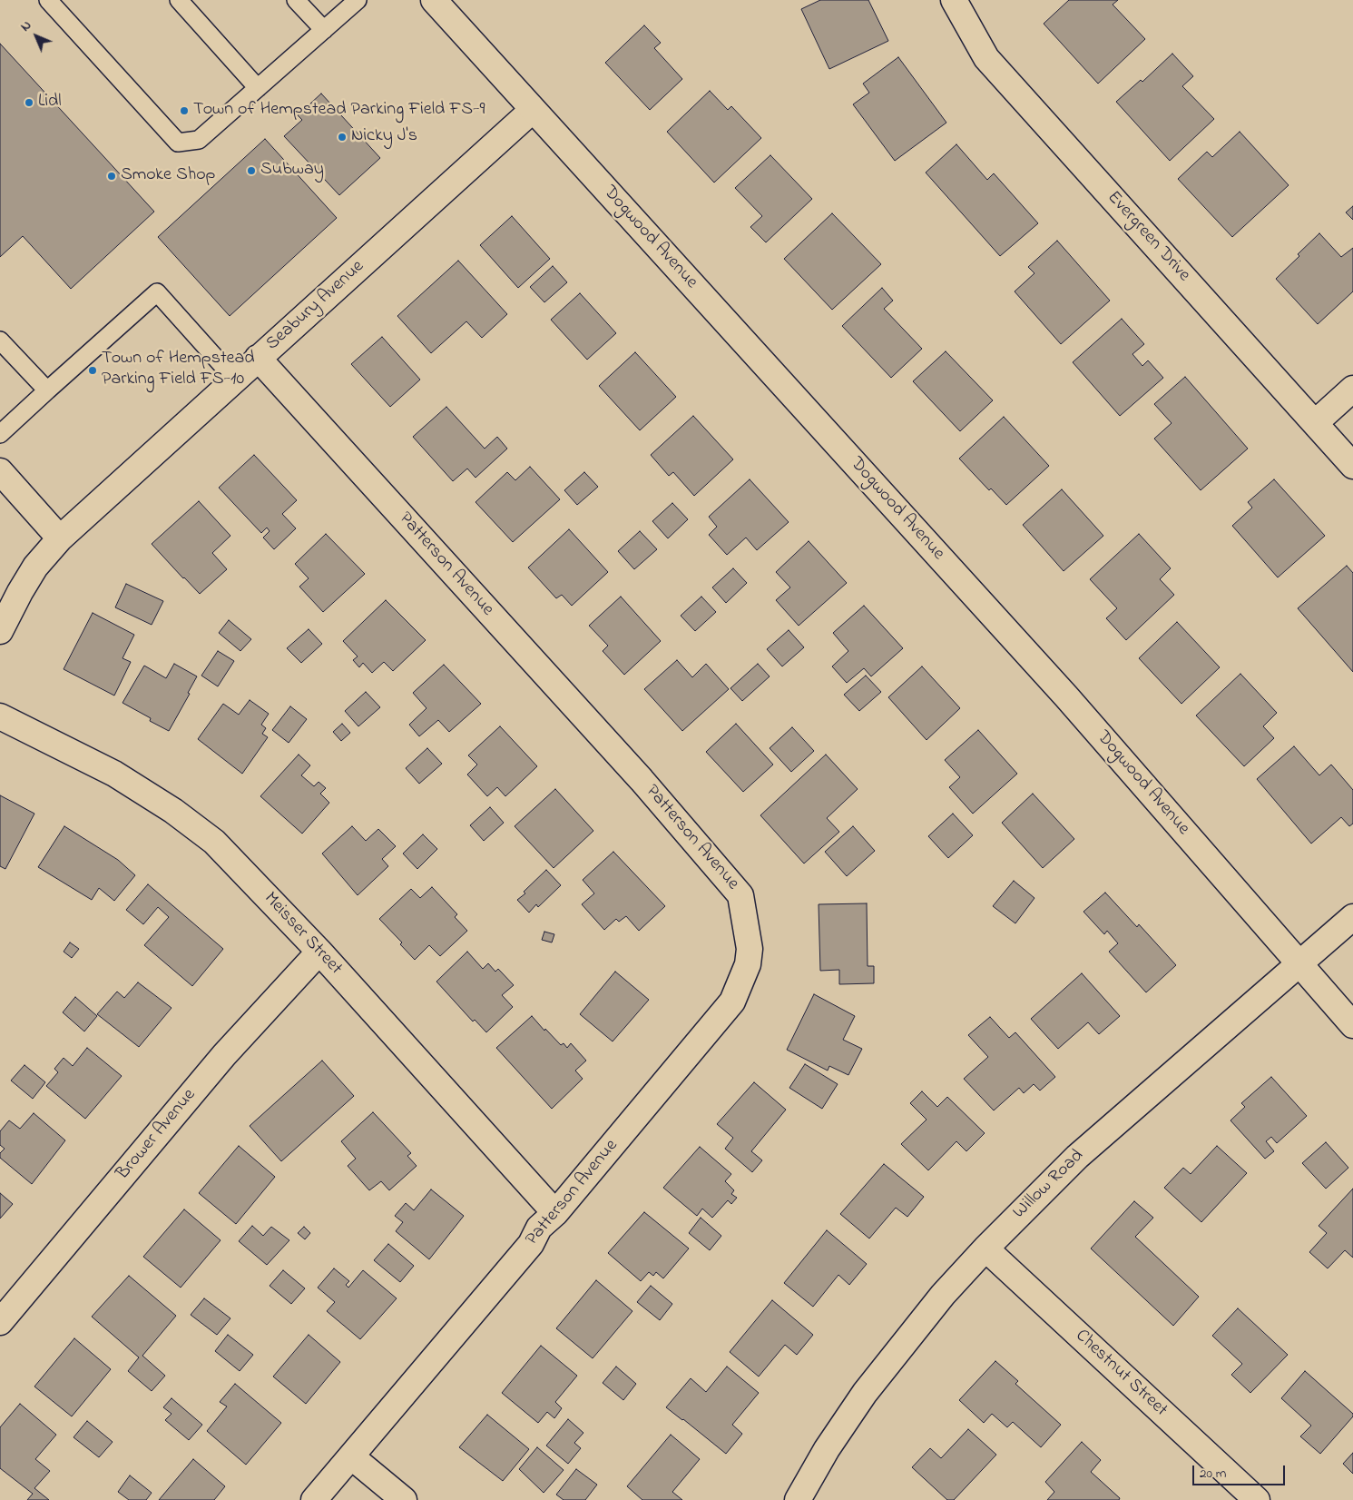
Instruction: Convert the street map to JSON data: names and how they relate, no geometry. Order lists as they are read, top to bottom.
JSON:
{
  "streets": {
    "street": [
      "Evergreen Drive",
      "Dogwood Avenue",
      "Seabury Avenue",
      "Patterson Avenue",
      "Meisser Street",
      "Brower Avenue",
      "Willow Road",
      "Chestnut Street"
    ]
  },
  "crossings": [
    ["Dogwood Avenue", "Seabury Avenue"],
    ["Dogwood Avenue", "Willow Road"],
    ["Seabury Avenue", "Patterson Avenue"],
    ["Patterson Avenue", "Meisser Street"],
    ["Meisser Street", "Brower Avenue"],
    ["Willow Road", "Chestnut Street"]
  ],
  "places": [
    "Lidl",
    "Town of Hempstead Parking Field FS-9",
    "Nicky J's",
    "Subway",
    "Smoke Shop",
    "Town of Hempstead Parking Field FS-10"
  ],
  "scale_bar": "20 m",
  "north": "top left"
}
